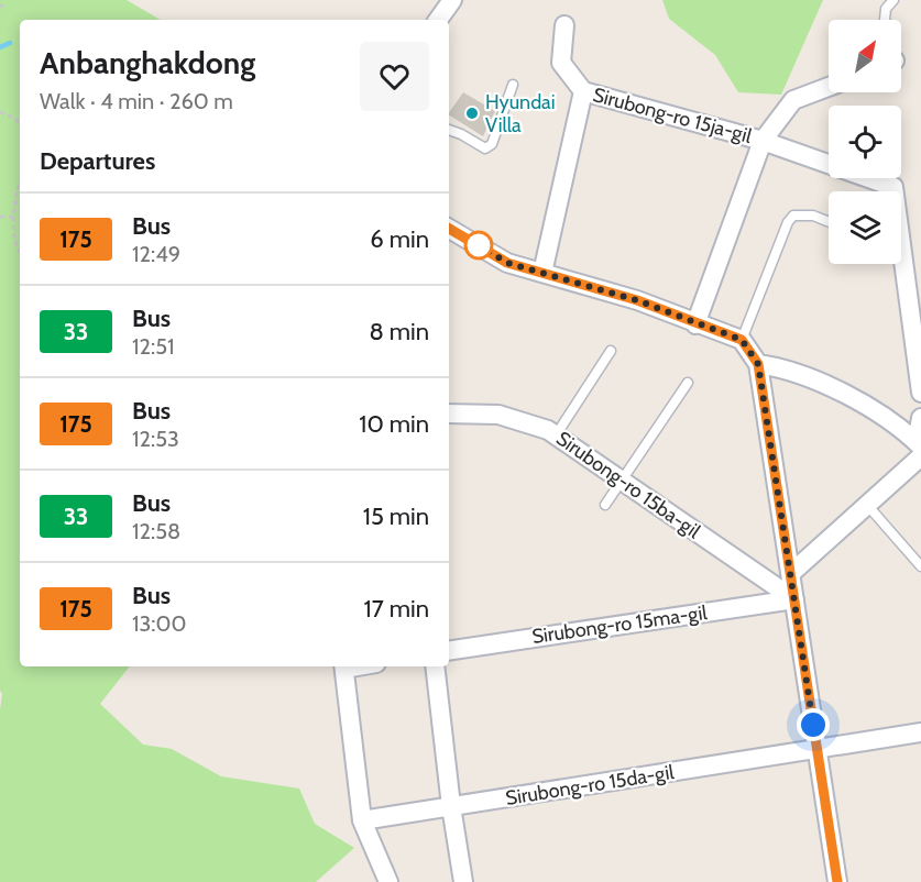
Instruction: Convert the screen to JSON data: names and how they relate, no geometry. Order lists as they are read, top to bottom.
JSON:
{
  "streets": {
    "street": [
      "Sirubong-ro 15ja-gil",
      "Sirubong-ro 15ba-gil",
      "Sirubong-ro 15ma-gil",
      "Sirubong-ro 15da-gil"
    ]
  },
  "crossings": [
    ["Sirubong-ro 15ba-gil", "Sirubong-ro 15ma-gil"]
  ],
  "places": ["Hyundai Villa"],
  "lines": ["bus line 175"],
  "north": "top right",
  "page": {
    "heading": [
      ["Anbanghakdong", "Walk · 4 min · 260 m"],
      "Departures"
    ],
    "list": [
      {
        "mark": "175",
        "name": "Bus",
        "note": "12:49",
        "value": "6 min"
      },
      {
        "mark": "33",
        "name": "Bus",
        "note": "12:51",
        "value": "8 min"
      },
      {
        "mark": "175",
        "name": "Bus",
        "note": "12:53",
        "value": "10 min"
      },
      {
        "mark": "33",
        "name": "Bus",
        "note": "12:58",
        "value": "15 min"
      },
      {
        "mark": "175",
        "name": "Bus",
        "note": "13:00",
        "value": "17 min"
      }
    ]
  }
}
